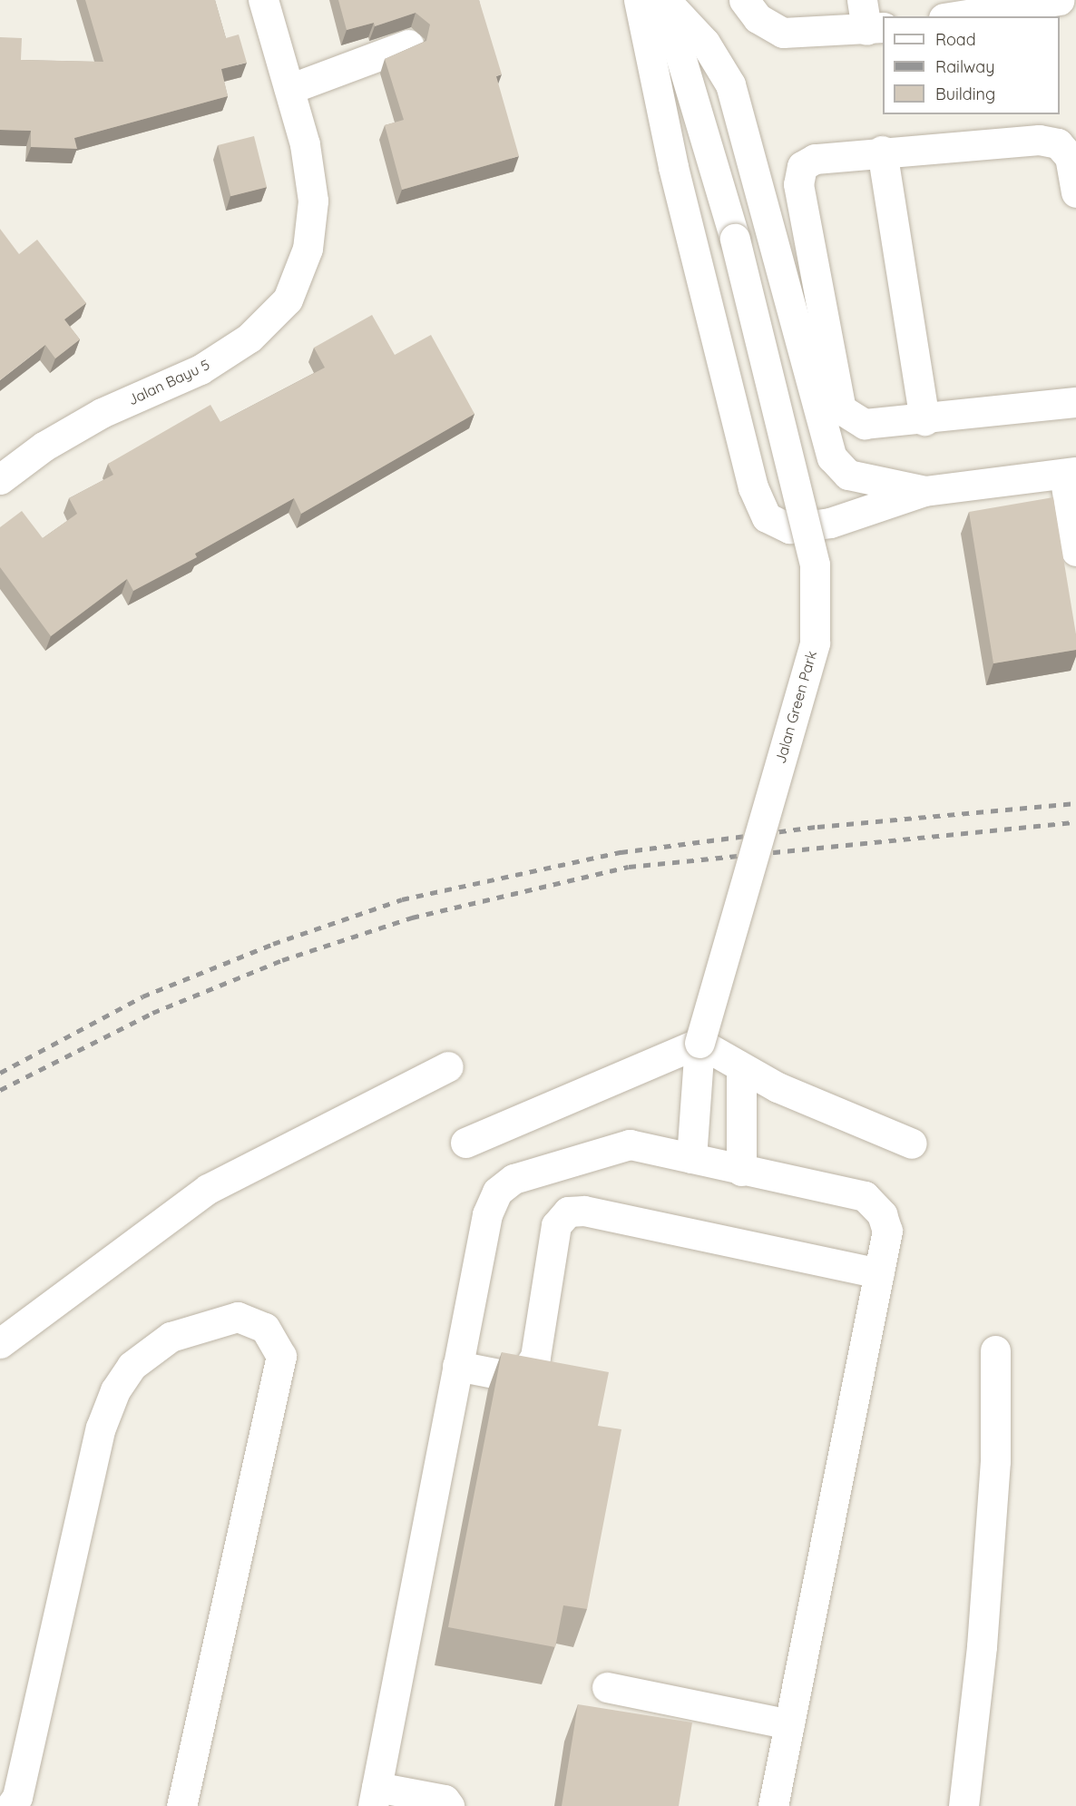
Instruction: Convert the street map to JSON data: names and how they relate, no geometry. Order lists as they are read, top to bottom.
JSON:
{
  "streets": {
    "street": ["Jalan Bayu 5", "Jalan Green Park"]
  },
  "legend": ["Road", "Railway", "Building"]
}
